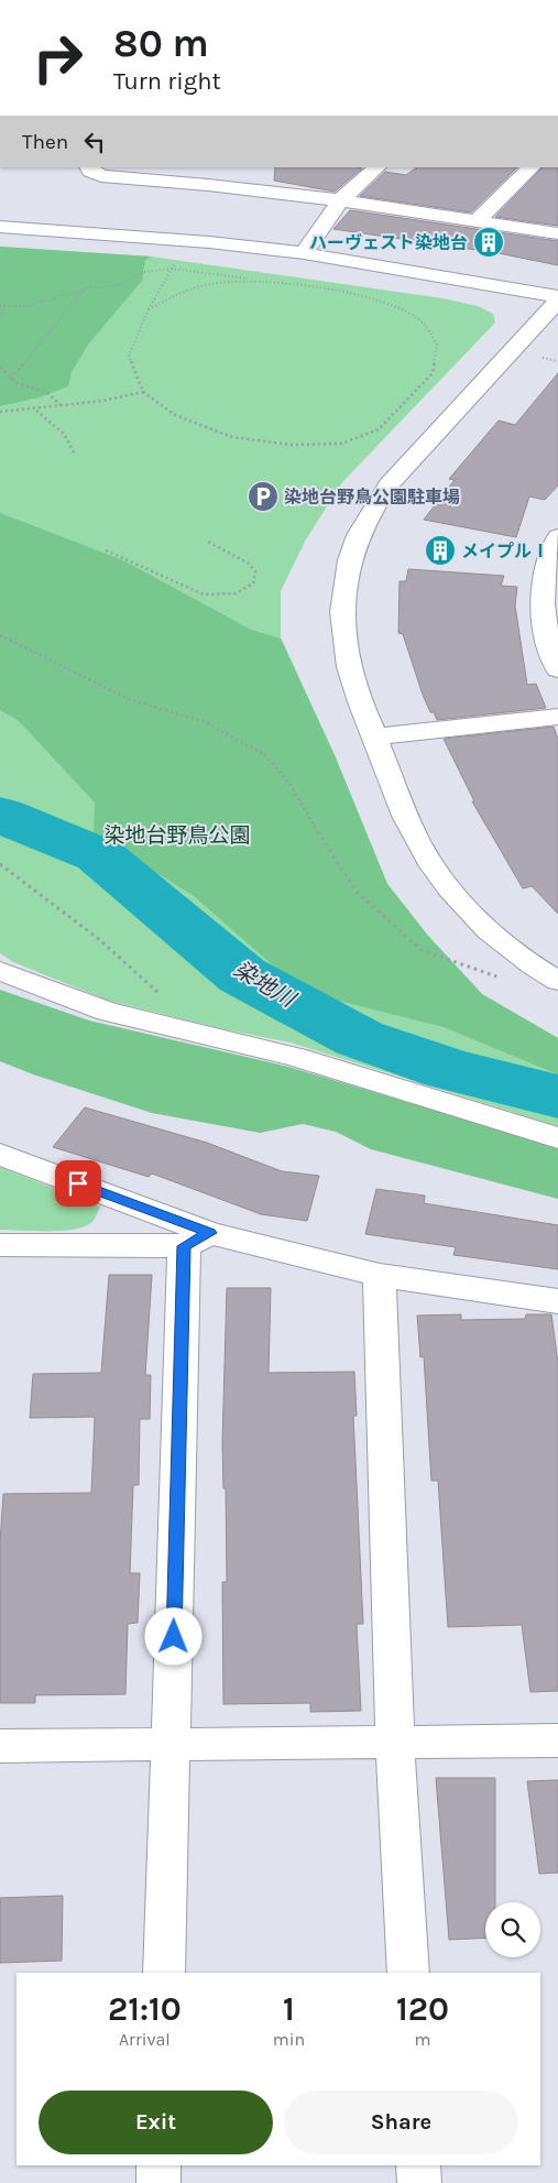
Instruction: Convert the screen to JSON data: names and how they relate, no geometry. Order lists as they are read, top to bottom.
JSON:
{
  "water": ["染地川"],
  "parks": ["染地台野鳥公園"],
  "places": {
    "building": ["ハーヴェスト染地台", "メイプルⅠ"],
    "parking": ["染地台野鳥公園駐車場"]
  },
  "page": {
    "turn": ["80 m", "Turn right"],
    "then": "Then",
    "eta": [
      "21:10",
      "Arrival",
      "1",
      "min",
      "120",
      "m"
    ],
    "buttons": ["Exit", "Share"]
  }
}
